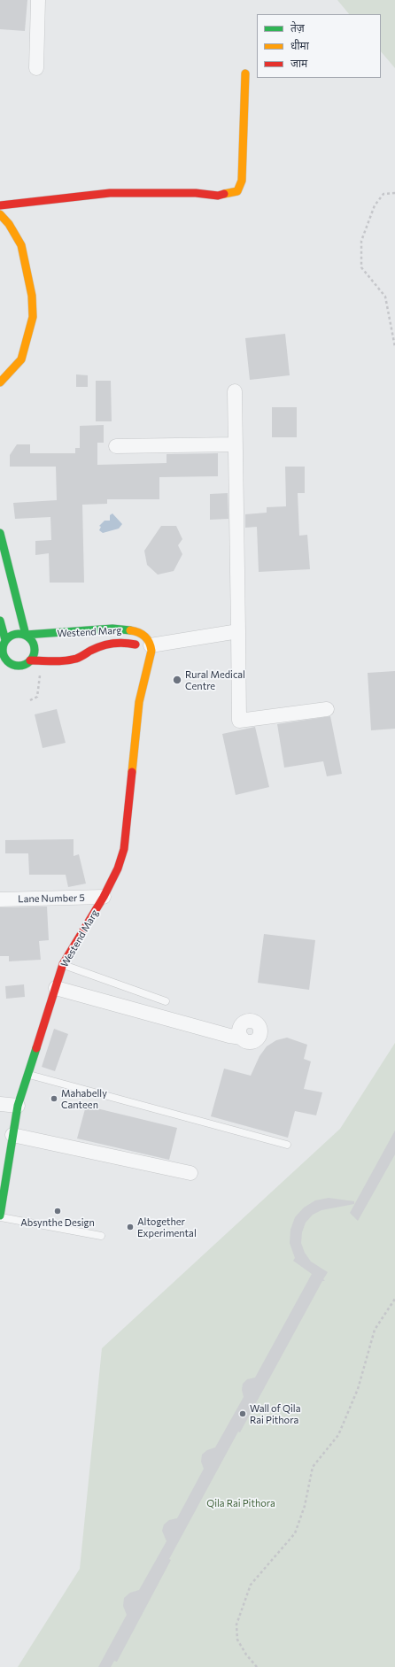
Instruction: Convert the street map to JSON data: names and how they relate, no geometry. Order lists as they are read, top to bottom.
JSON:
{
  "streets": {
    "street": ["Westend Marg", "Lane Number 5"]
  },
  "crossings": [
    ["Westend Marg", "Lane Number 5"]
  ],
  "parks": ["Qila Rai Pithora"],
  "places": [
    "Rural Medical Centre",
    "Mahabelly Canteen",
    "Absynthe Design",
    "Altogether Experimental",
    "Wall of Qila Rai Pithora"
  ],
  "legend": ["तेज़", "धीमा", "जाम"]
}
